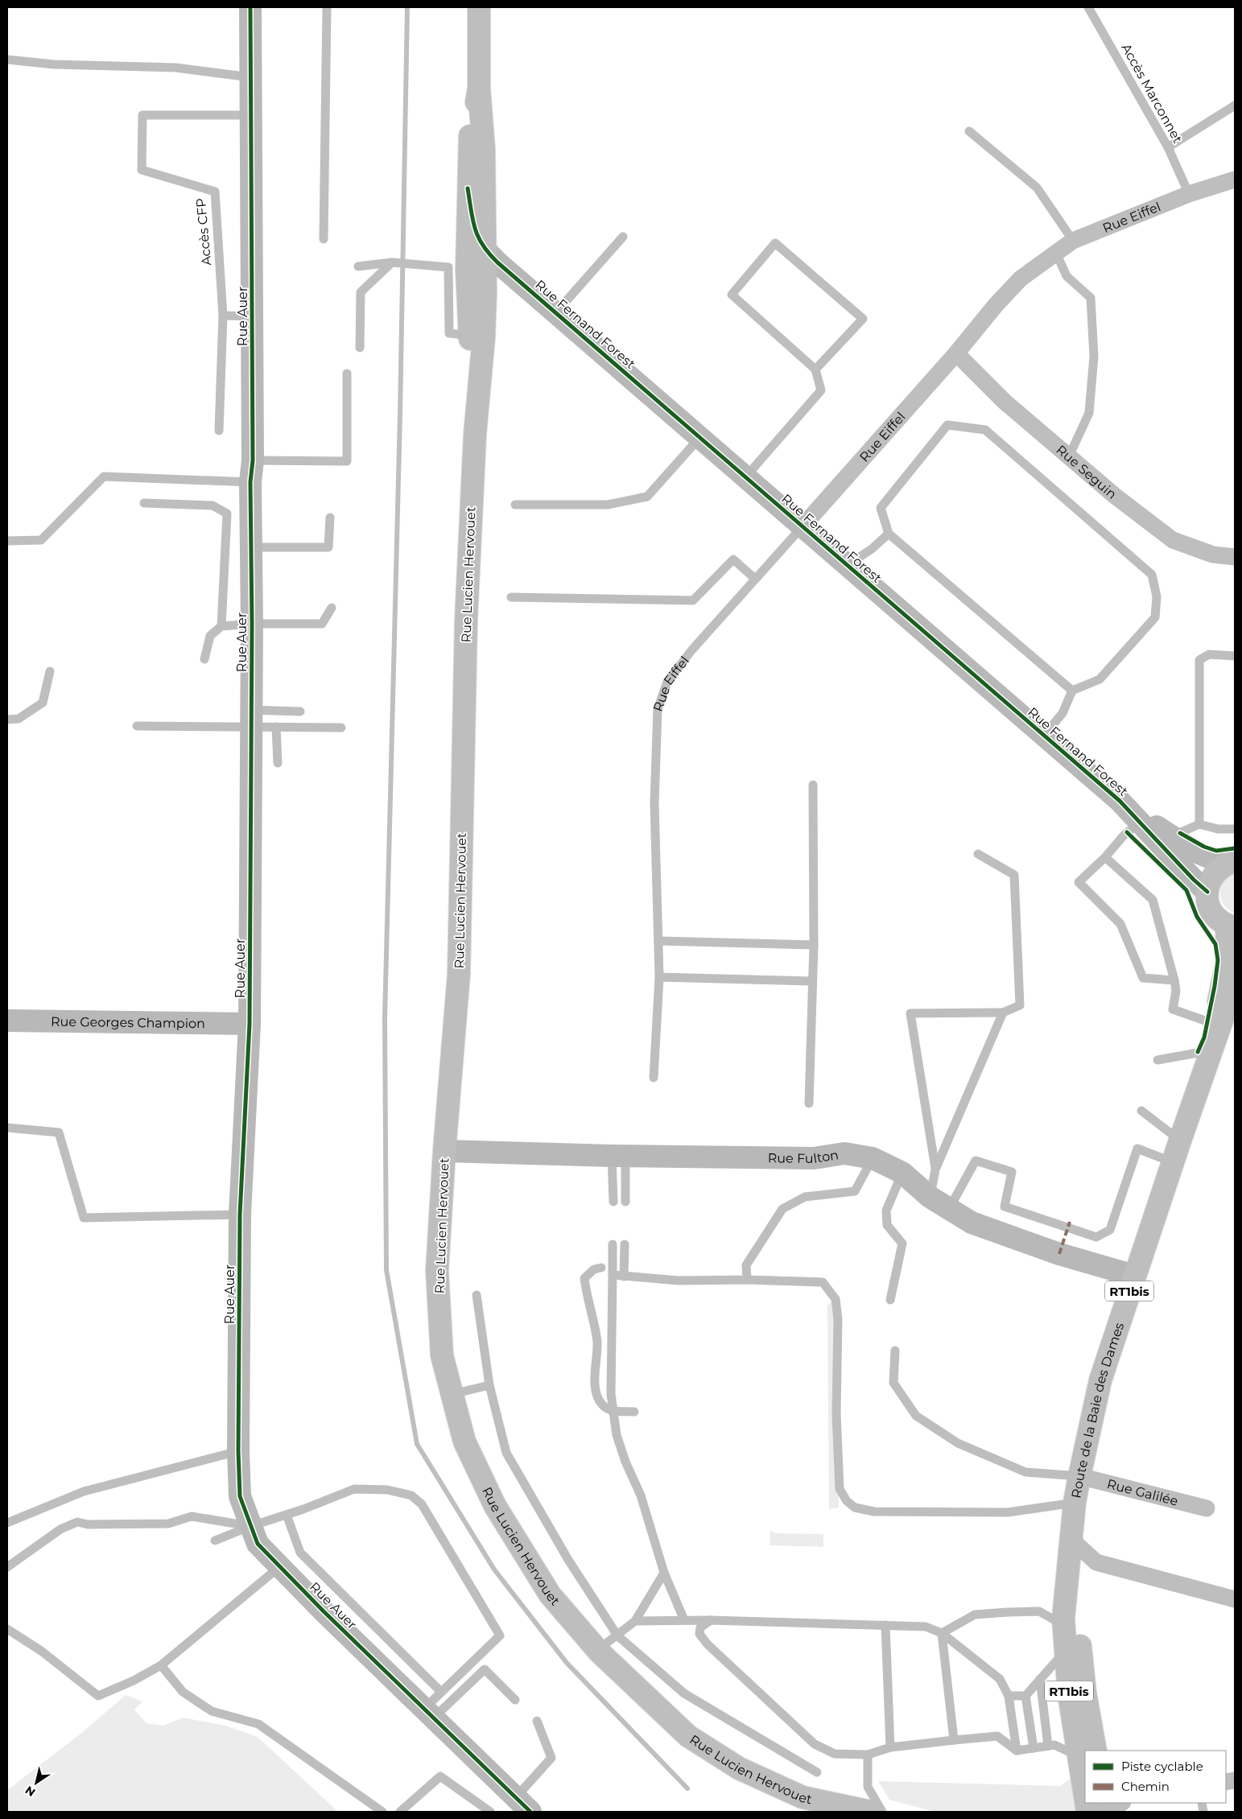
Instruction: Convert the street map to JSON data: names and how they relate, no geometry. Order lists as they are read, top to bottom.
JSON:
{
  "streets": {
    "main road": [
      "Rue Fernand Forest",
      "Rue Lucien Hervouet",
      "RT1bis",
      "Route de la Baie des Dames"
    ],
    "street": [
      "Rue Eiffel",
      "Rue Auer",
      "Rue Seguin",
      "Rue Georges Champion",
      "Rue Fulton",
      "Rue Galilée"
    ],
    "lane": ["Accès Marconnet", "Accès CFP"]
  },
  "crossings": [
    ["Accès Marconnet", "Rue Eiffel"],
    ["Rue Eiffel", "Rue Fernand Forest"],
    ["Rue Eiffel", "Rue Seguin"],
    ["Accès CFP", "Rue Auer"],
    ["Rue Auer", "Rue Georges Champion"],
    ["Rue Fernand Forest", "Rue Lucien Hervouet"],
    ["Rue Lucien Hervouet", "Rue Fulton"],
    ["Rue Fulton", "Route de la Baie des Dames"],
    ["Route de la Baie des Dames", "Rue Galilée"]
  ],
  "legend": ["Piste cyclable", "Chemin"],
  "north": "bottom left"
}
